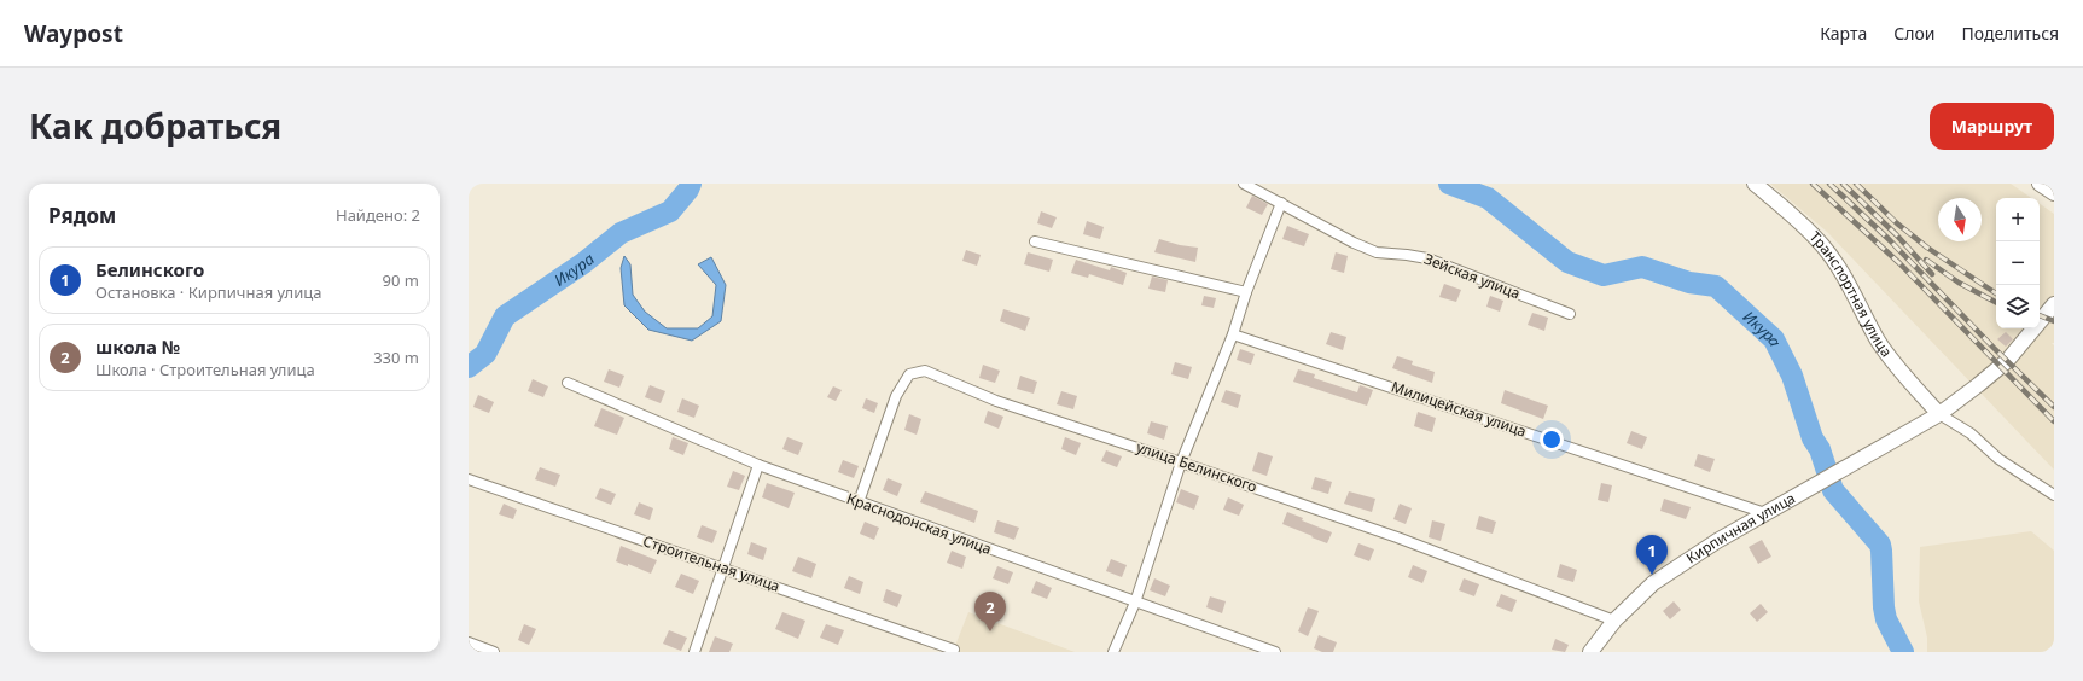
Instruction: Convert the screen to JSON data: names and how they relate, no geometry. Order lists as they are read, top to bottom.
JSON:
{
  "streets": {
    "main road": ["Транспортная улица", "Кирпичная улица"],
    "street": [
      "Зейская улица",
      "Милицейская улица",
      "улица Белинского",
      "Краснодонская улица",
      "Строительная улица"
    ]
  },
  "crossings": [
    ["Транспортная улица", "Кирпичная улица"],
    ["Милицейская улица", "Кирпичная улица"],
    ["улица Белинского", "Краснодонская улица"],
    ["улица Белинского", "Кирпичная улица"]
  ],
  "water": ["Икура"],
  "north": "bottom",
  "page": {
    "header": "Waypost",
    "nav": ["Карта", "Слои", "Поделиться"],
    "title": "Как добраться",
    "buttons": "Маршрут",
    "heading": ["Рядом", "Найдено: 2"],
    "map_buttons": ["+", "−"],
    "list": [
      {
        "mark": "1",
        "name": "Белинского",
        "note": "Остановка · Кирпичная улица",
        "value": "90 m"
      },
      {
        "mark": "2",
        "name": "школа №",
        "note": "Школа · Строительная улица",
        "value": "330 m"
      }
    ],
    "pins": ["1", "2"]
  }
}
